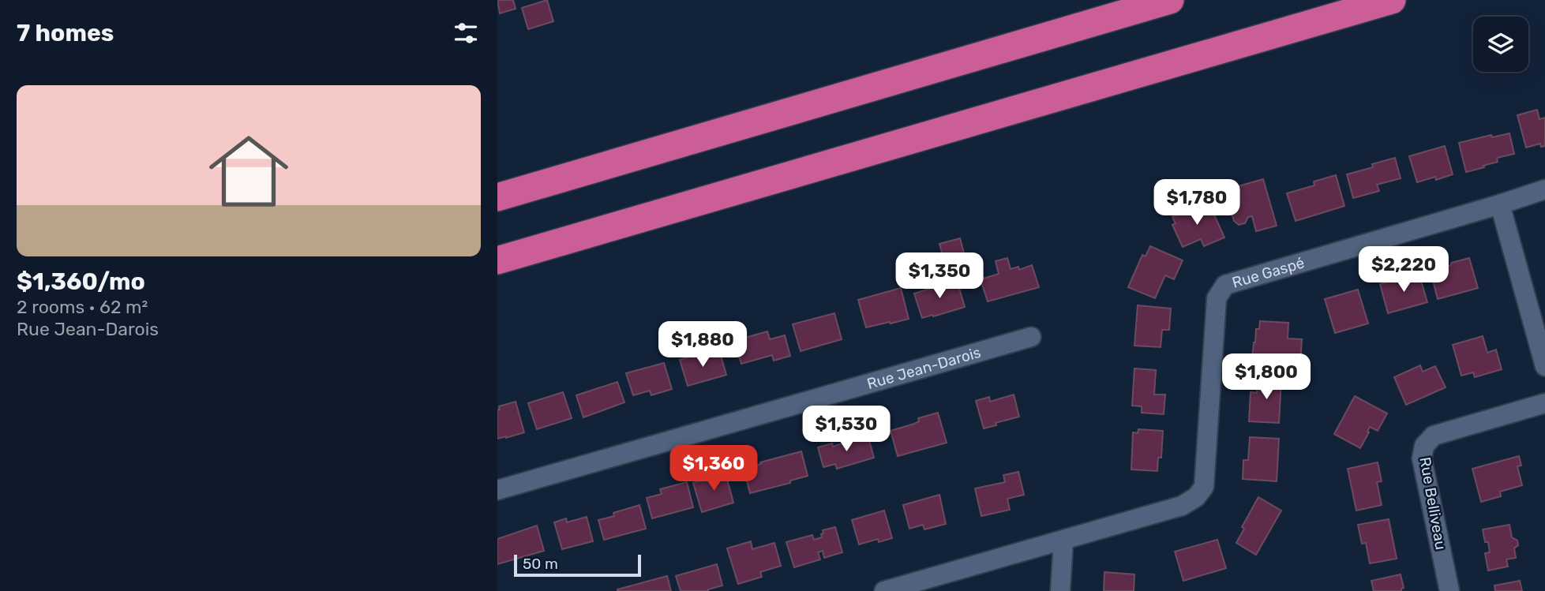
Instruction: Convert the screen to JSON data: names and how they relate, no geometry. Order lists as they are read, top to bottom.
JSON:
{
  "streets": {
    "street": ["Rue Gaspé", "Rue Jean-Darois", "Rue Belliveau"]
  },
  "scale_bar": "50 m",
  "page": {
    "heading": "7 homes",
    "list": [
      {
        "name": "$1,360/mo",
        "note": "2 rooms · 62 m² · Rue Jean-Darois"
      }
    ],
    "price": [
      "$1,780",
      "$2,220",
      "$1,350",
      "$1,880",
      "$1,800",
      "$1,530",
      "$1,360"
    ],
    "scale": "50 m"
  }
}
